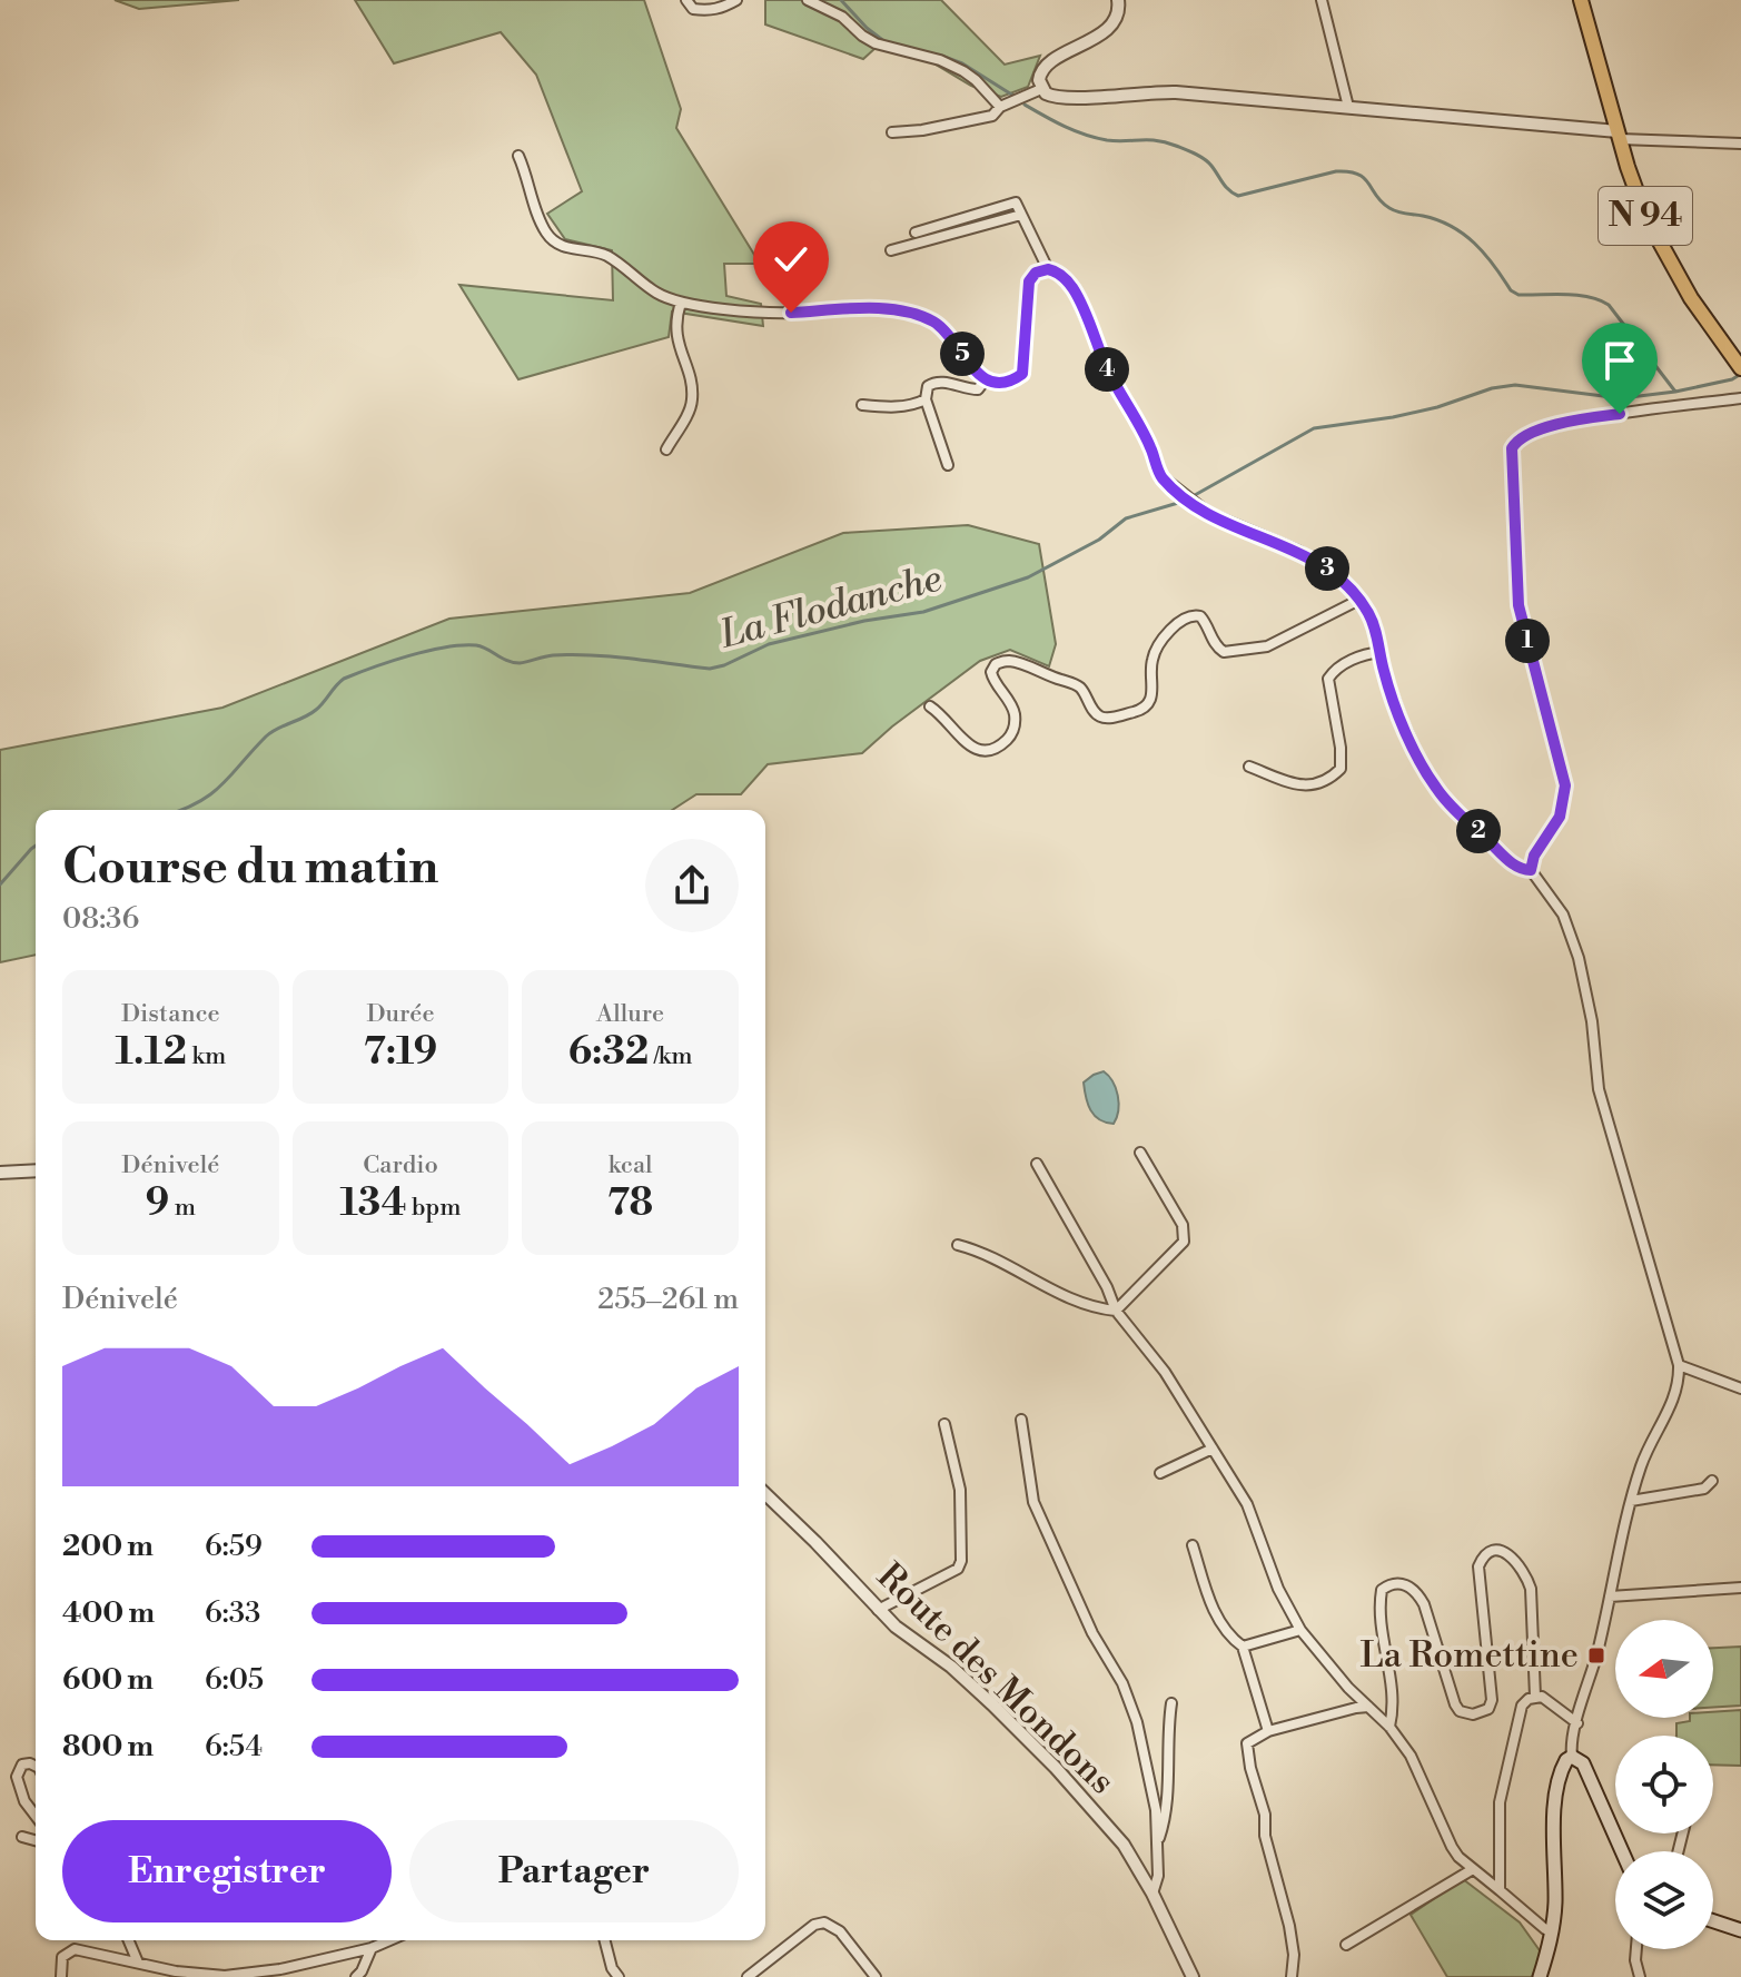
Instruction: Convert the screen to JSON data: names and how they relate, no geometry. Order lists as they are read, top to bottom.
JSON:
{
  "streets": {
    "main road": ["N 94"],
    "street": ["Route des Mondons"]
  },
  "water": ["La Flodanche"],
  "places": {
    "transit": ["La Romettine"]
  },
  "north": "left",
  "page": {
    "pins": [
      "5",
      "4",
      "3",
      "1",
      "2"
    ],
    "heading": ["Course du matin", "08:36"],
    "stats": [
      ["Distance", "1.12 km"],
      ["Durée", "7:19"],
      ["Allure", "6:32 /km"],
      ["Dénivelé", "9 m"],
      ["Cardio", "134 bpm"],
      ["kcal", "78"]
    ],
    "chart": ["Dénivelé", "255–261 m"],
    "list": [
      {
        "name": "200 m",
        "note": "6:59"
      },
      {
        "name": "400 m",
        "note": "6:33"
      },
      {
        "name": "600 m",
        "note": "6:05"
      },
      {
        "name": "800 m",
        "note": "6:54"
      }
    ],
    "buttons": ["Enregistrer", "Partager"]
  }
}
